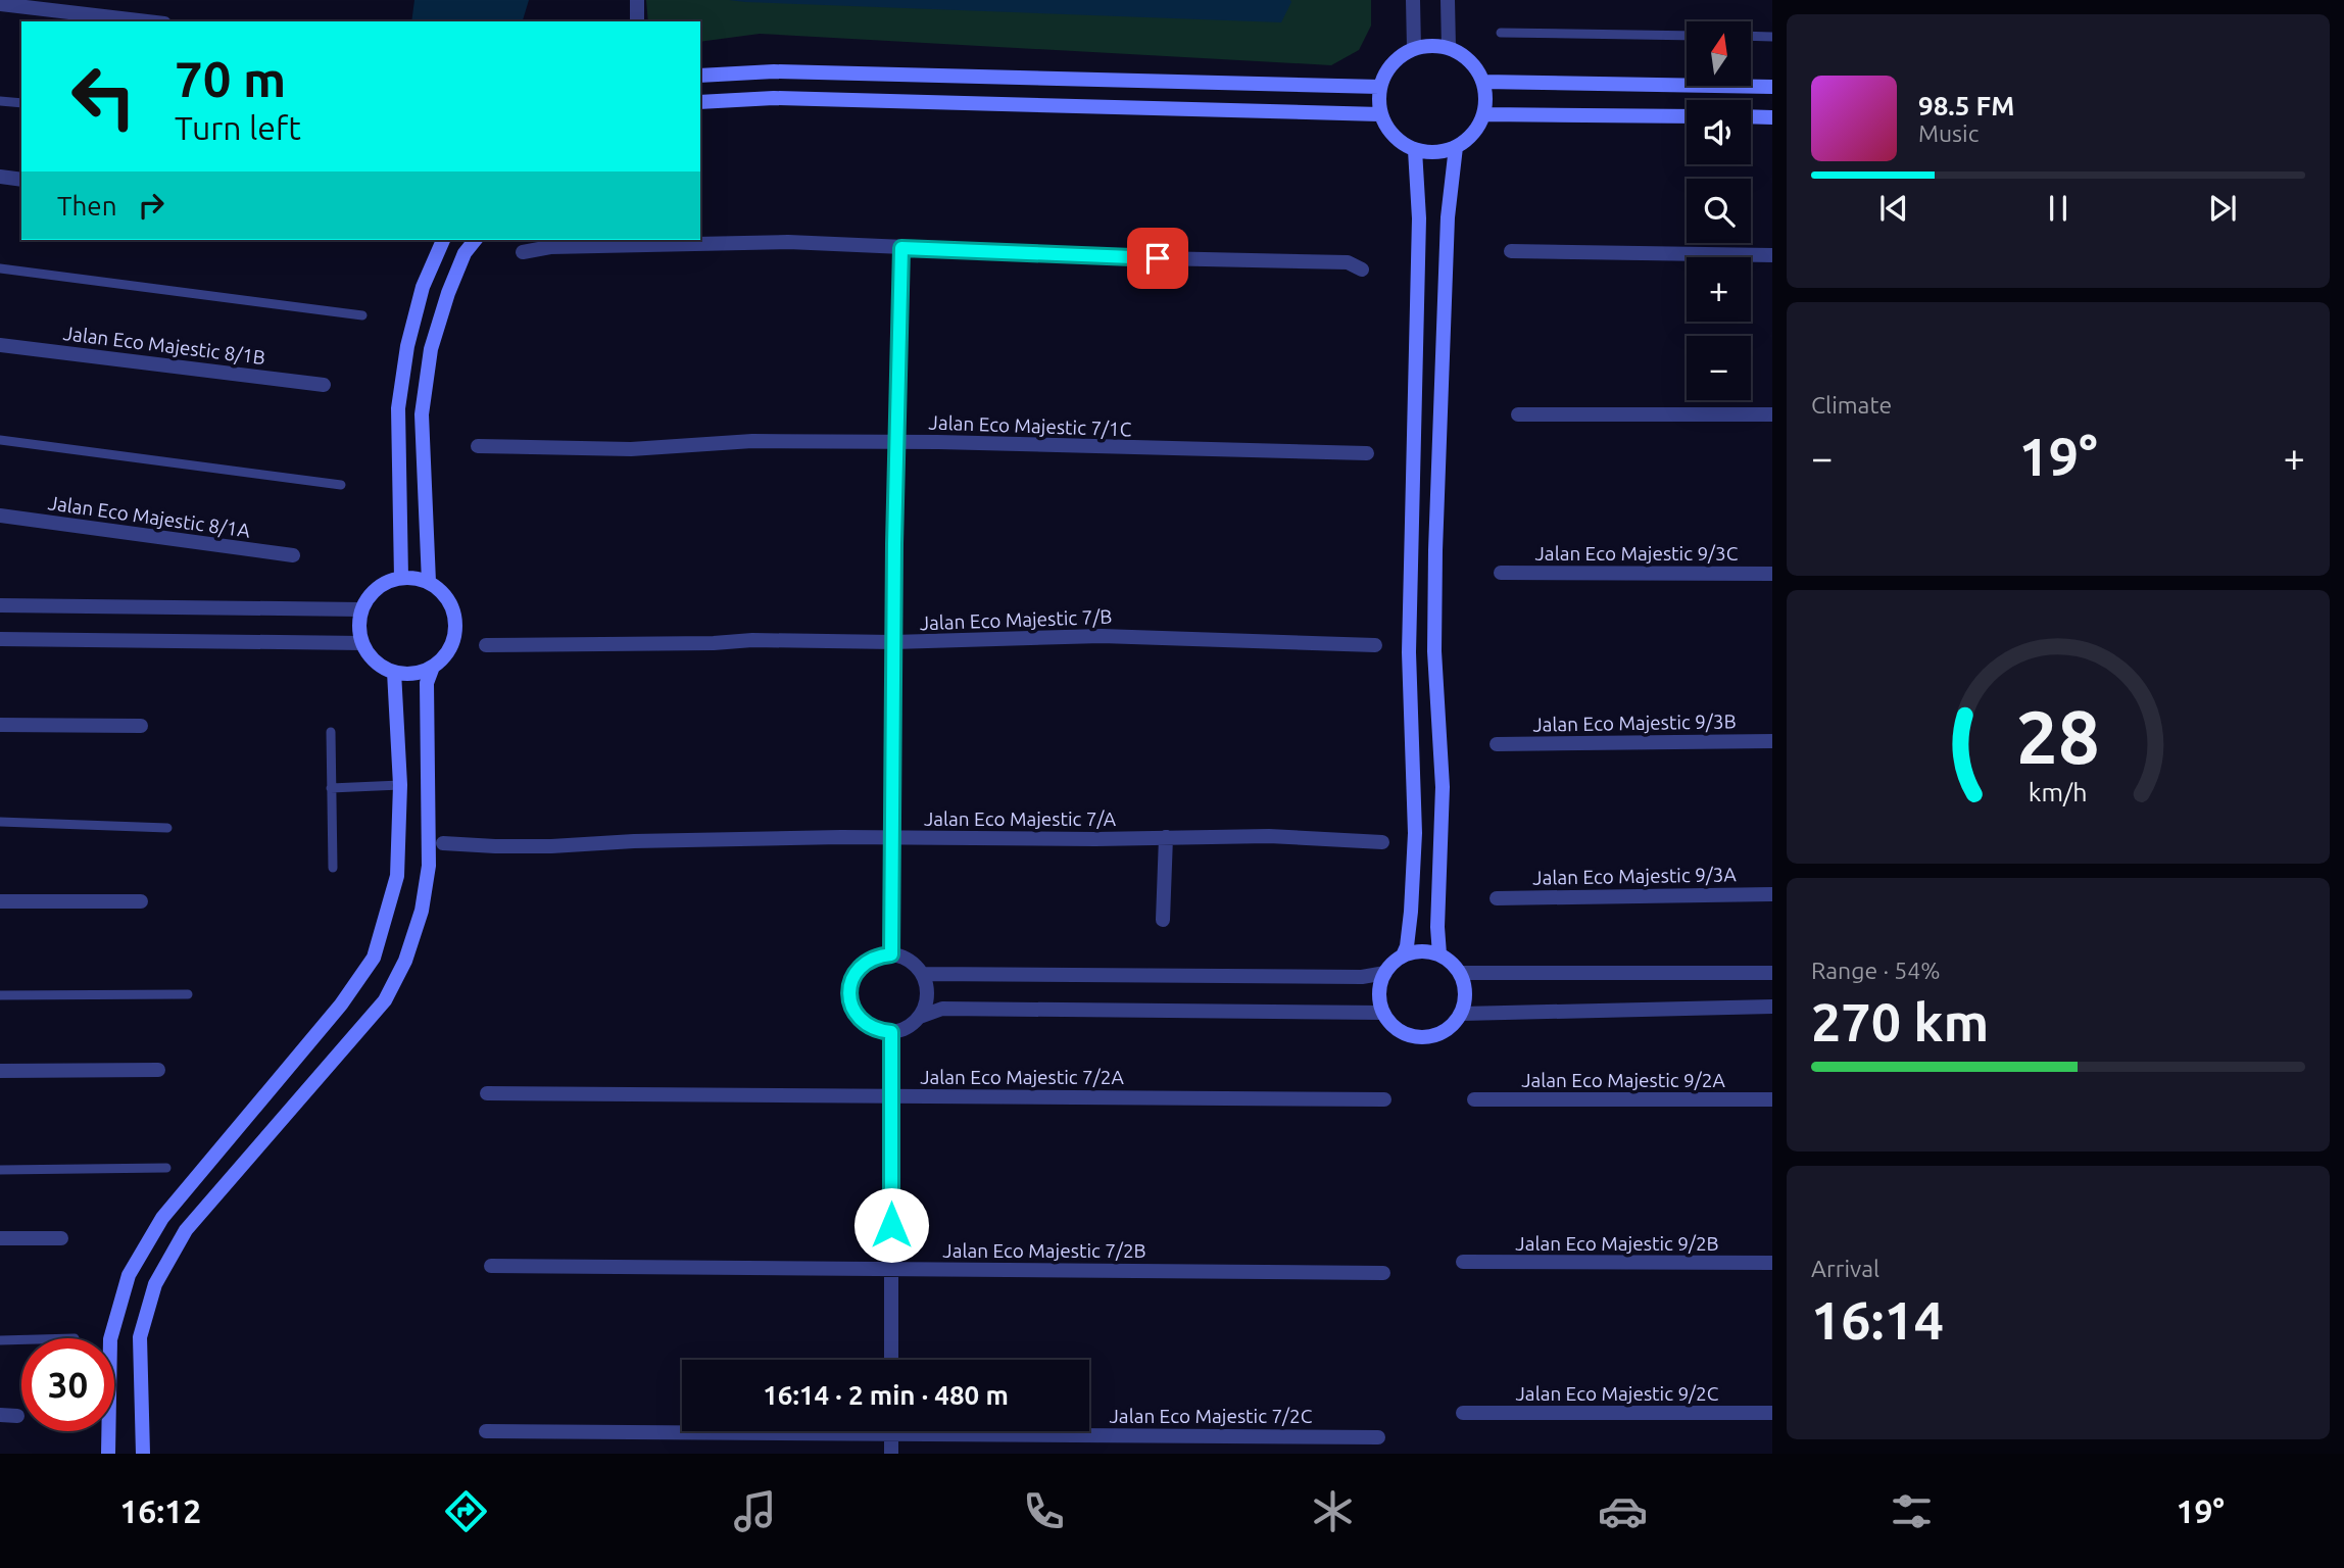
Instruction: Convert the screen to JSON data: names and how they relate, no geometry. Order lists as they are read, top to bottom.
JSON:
{
  "streets": {
    "street": [
      "Jalan Eco Majestic 8/1B",
      "Jalan Eco Majestic 7/1C",
      "Jalan Eco Majestic 8/1A",
      "Jalan Eco Majestic 9/3C",
      "Jalan Eco Majestic 7/B",
      "Jalan Eco Majestic 9/3B",
      "Jalan Eco Majestic 7/A",
      "Jalan Eco Majestic 9/3A",
      "Jalan Eco Majestic 7/2A",
      "Jalan Eco Majestic 9/2A",
      "Jalan Eco Majestic 9/2B",
      "Jalan Eco Majestic 7/2B",
      "Jalan Eco Majestic 9/2C",
      "Jalan Eco Majestic 7/2C"
    ]
  },
  "north": "top",
  "page": {
    "map_buttons": ["+", "−"],
    "turn": ["70 m", "Turn left"],
    "song": ["98.5 FM", "Music"],
    "then": "Then",
    "tile": [
      "Climate",
      ["Range · 54%", "270 km"],
      ["Arrival", "16:14"]
    ],
    "heat": ["−", "19°", "+"],
    "limit": "30",
    "trip": "16:14 · 2 min · 480 m",
    "tabs": ["16:12", "19°"],
    "gauge": ["28", "km/h"]
  }
}
